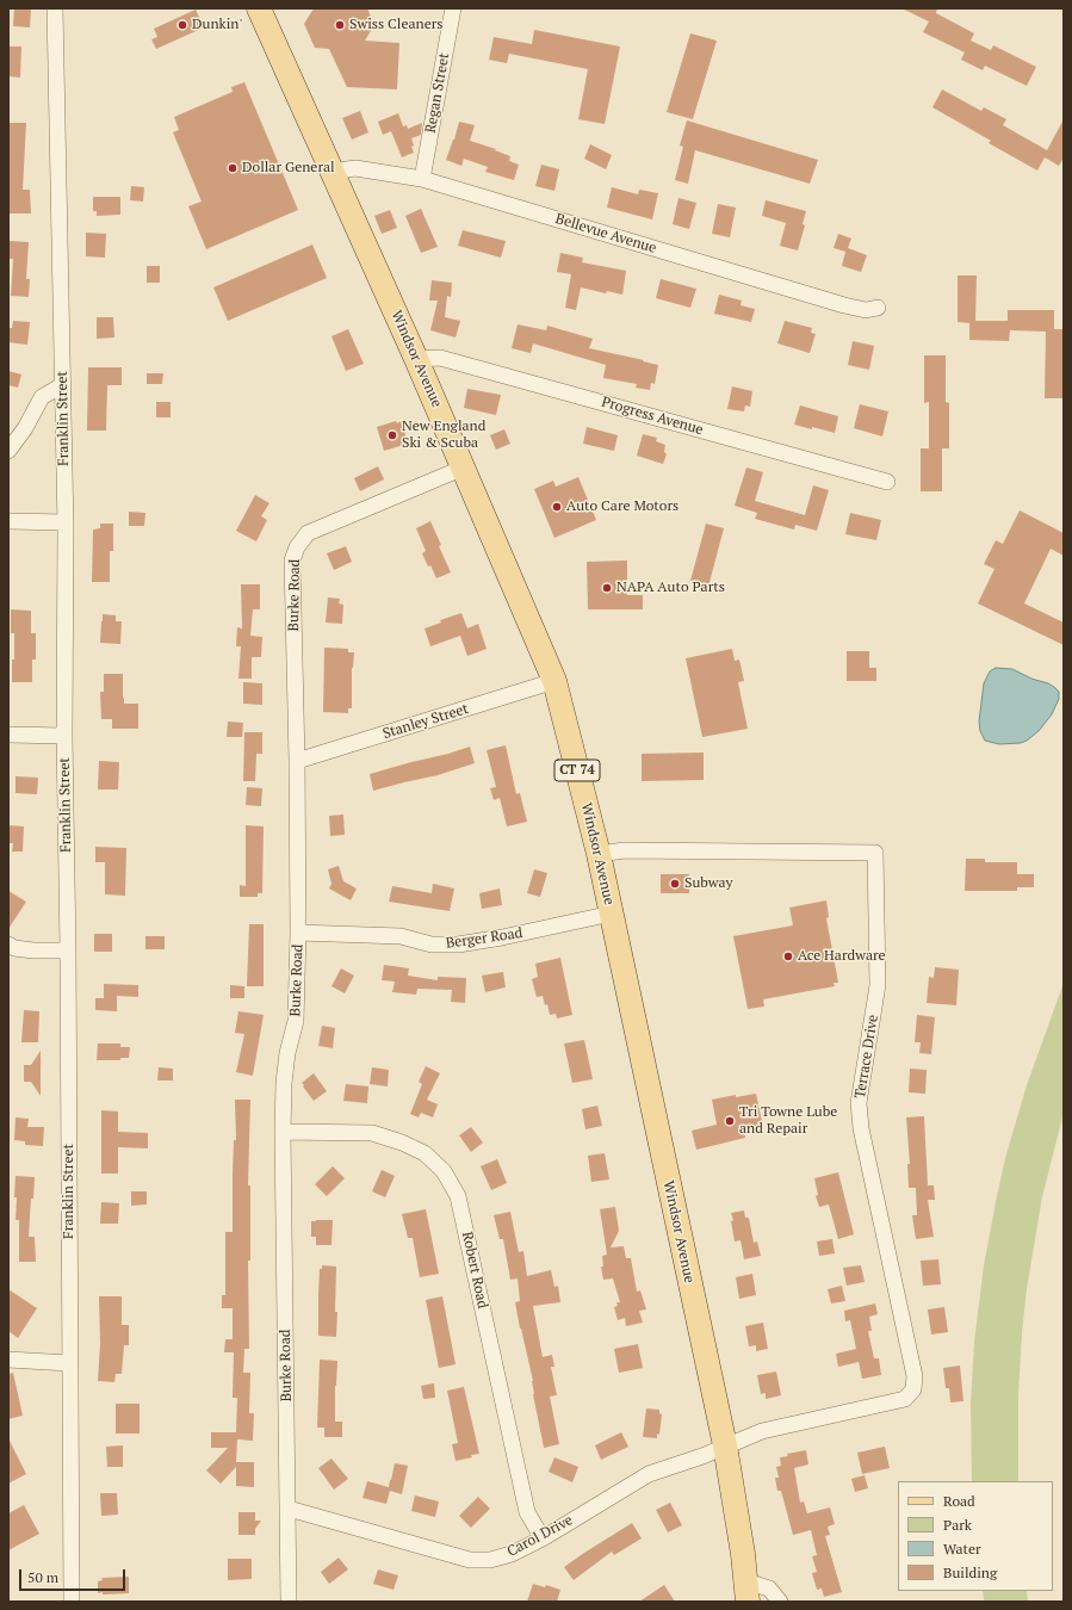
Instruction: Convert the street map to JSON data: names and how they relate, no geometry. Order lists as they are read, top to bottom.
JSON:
{
  "streets": {
    "main road": ["Windsor Avenue", "CT 74"],
    "street": [
      "Regan Street",
      "Bellevue Avenue",
      "Progress Avenue",
      "Franklin Street",
      "Burke Road",
      "Stanley Street",
      "Berger Road",
      "Terrace Drive",
      "Robert Road",
      "Carol Drive"
    ]
  },
  "crossings": [
    ["Regan Street", "Bellevue Avenue"],
    ["Bellevue Avenue", "Windsor Avenue"],
    ["Windsor Avenue", "Progress Avenue"],
    ["Windsor Avenue", "Burke Road"],
    ["Windsor Avenue", "Stanley Street"],
    ["Windsor Avenue", "Berger Road"],
    ["Windsor Avenue", "Terrace Drive"],
    ["Windsor Avenue", "Carol Drive"],
    ["Burke Road", "Stanley Street"],
    ["Burke Road", "Berger Road"],
    ["Burke Road", "Robert Road"],
    ["Burke Road", "Carol Drive"],
    ["Terrace Drive", "Carol Drive"],
    ["Robert Road", "Carol Drive"]
  ],
  "places": [
    "Dunkin'",
    "Swiss Cleaners",
    "Dollar General",
    "New England Ski & Scuba",
    "Auto Care Motors",
    "NAPA Auto Parts",
    "Subway",
    "Ace Hardware",
    "Tri Towne Lube and Repair"
  ],
  "legend": [
    "Road",
    "Park",
    "Water",
    "Building"
  ],
  "scale_bar": "50 m"
}
